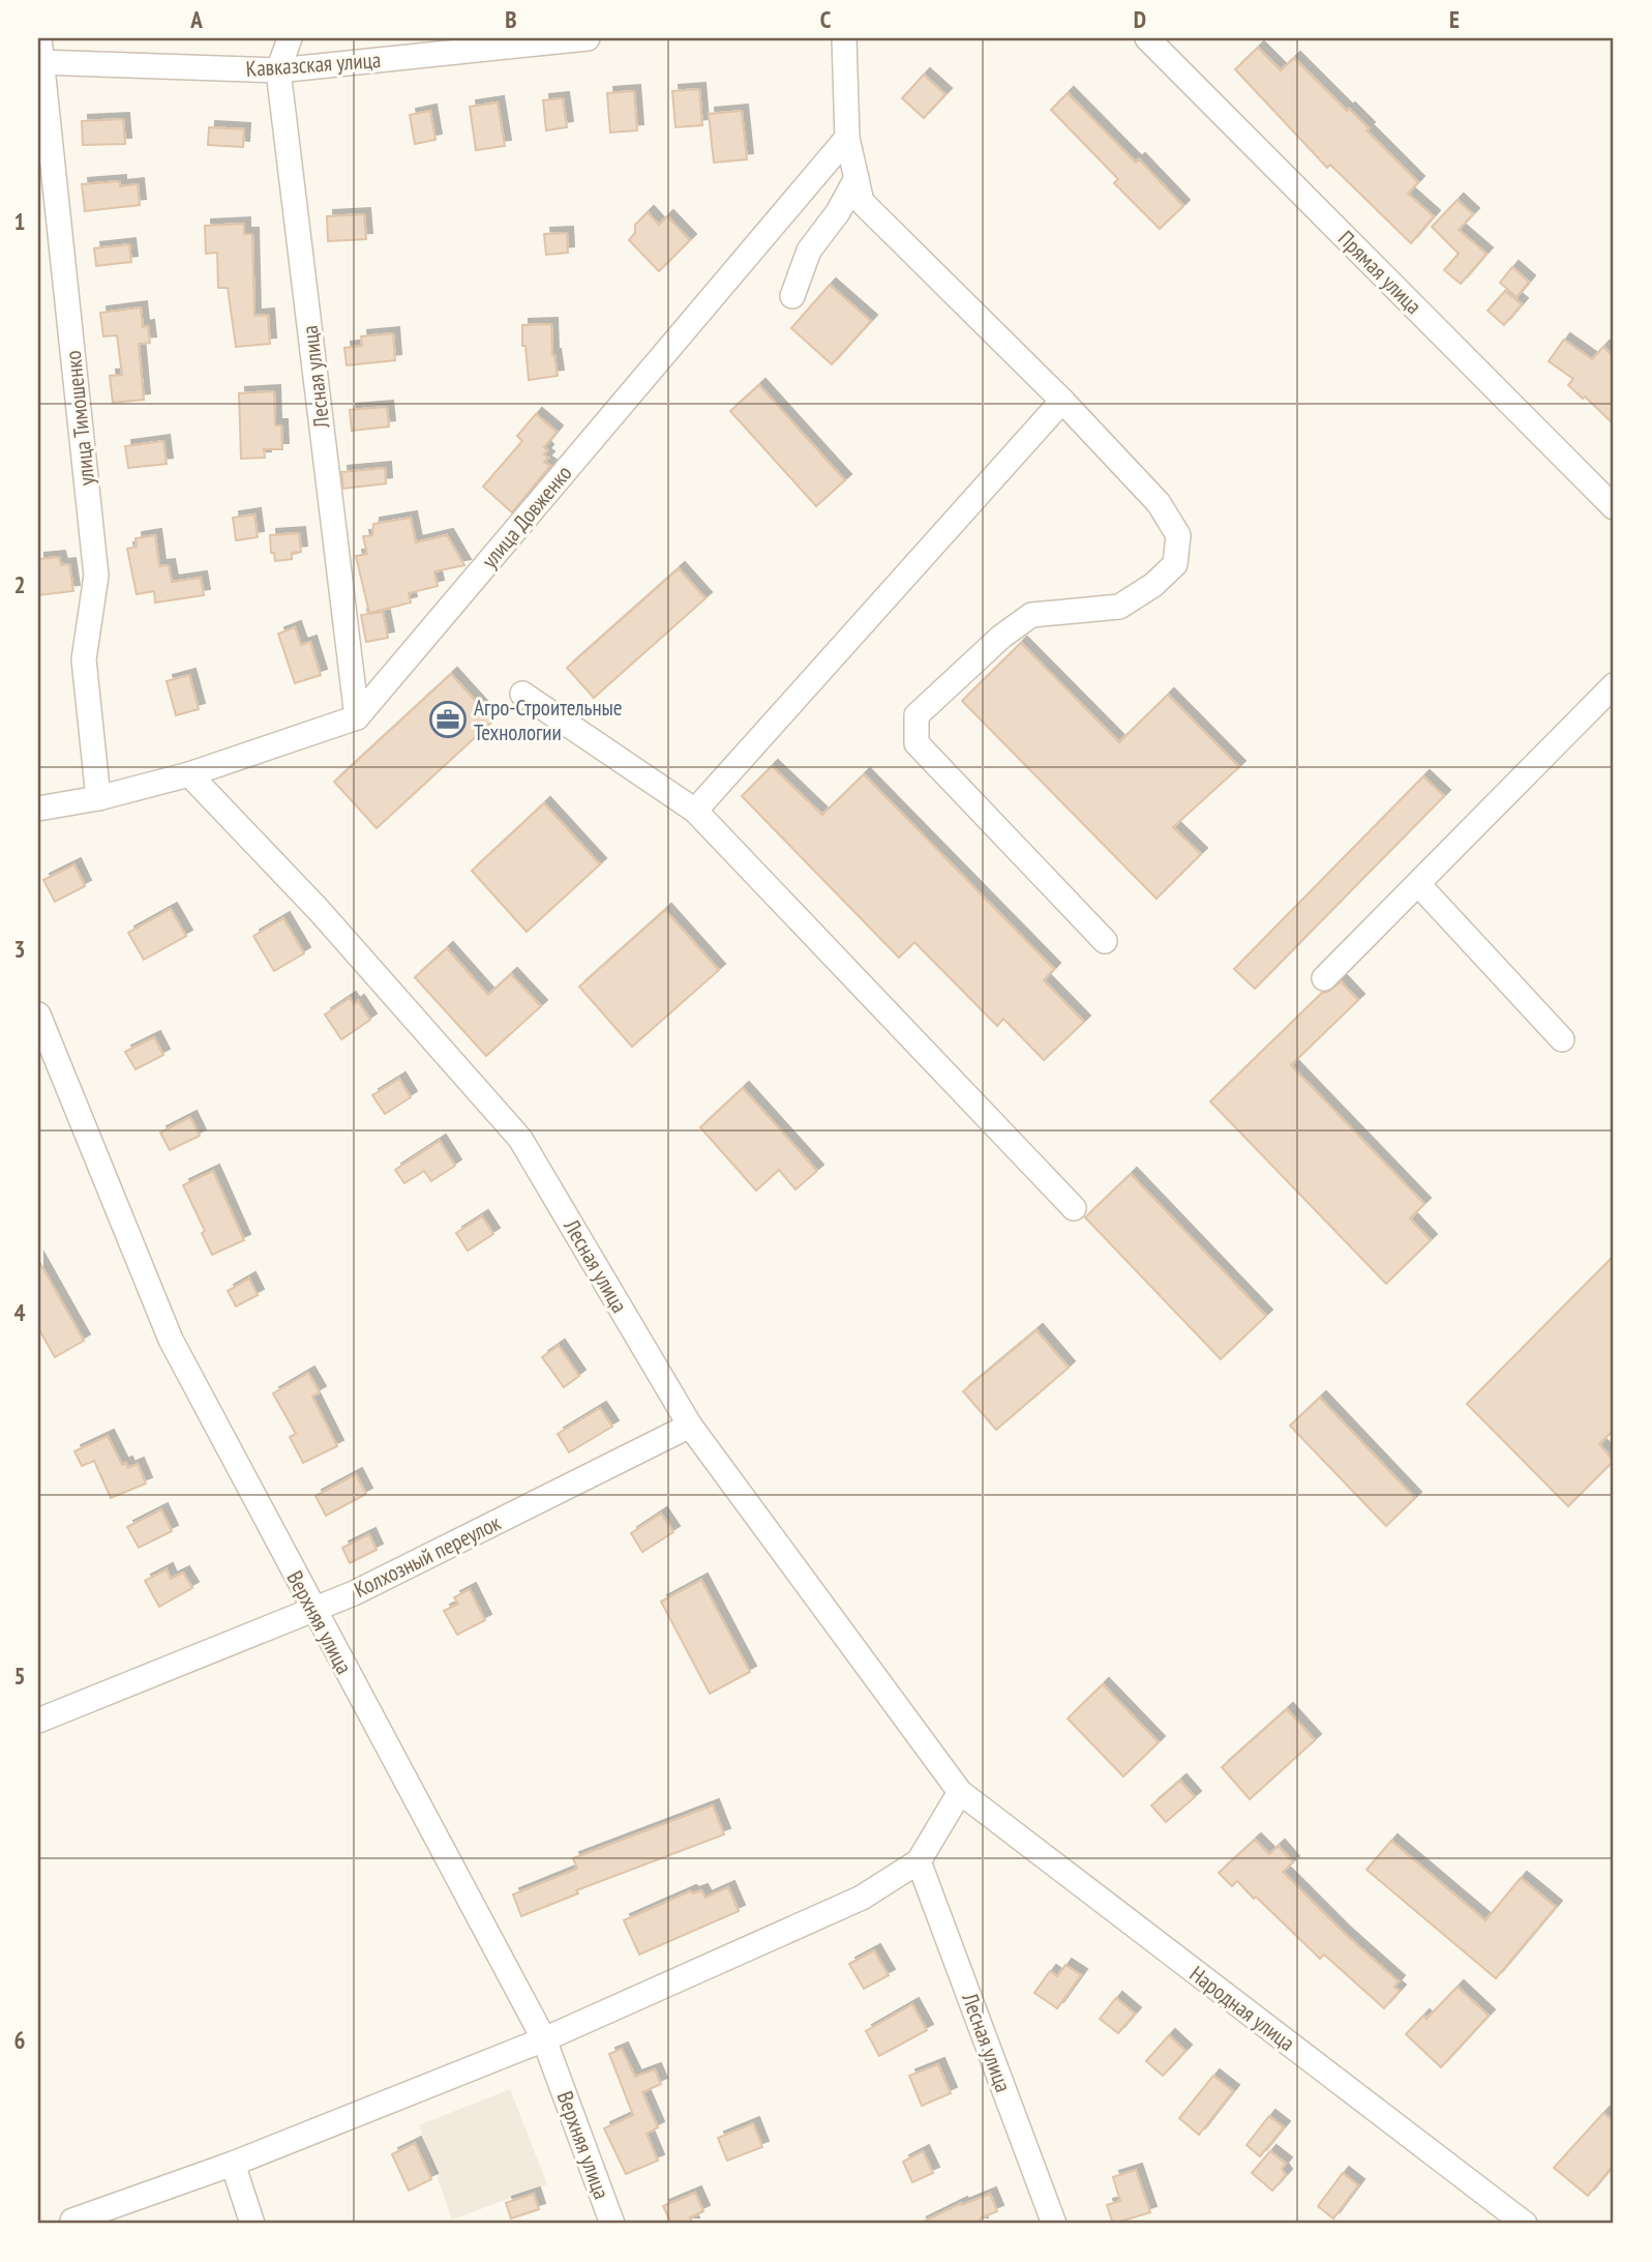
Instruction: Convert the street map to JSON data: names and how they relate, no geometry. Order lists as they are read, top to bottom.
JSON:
{
  "streets": {
    "street": [
      "Кавказская улица",
      "Прямая улица",
      "Лесная улица",
      "улица Тимошенко",
      "улица Довженко",
      "Колхозный переулок",
      "Верхняя улица",
      "Народная улица"
    ]
  },
  "crossings": [
    ["Кавказская улица", "Лесная улица"],
    ["Кавказская улица", "улица Тимошенко"],
    ["Лесная улица", "улица Довженко"],
    ["Лесная улица", "Колхозный переулок"],
    ["Лесная улица", "Народная улица"],
    ["Колхозный переулок", "Верхняя улица"]
  ],
  "places": {
    "office": ["Агро-Строительные Технологии"]
  },
  "grid": {
    "columns": [
      "A",
      "B",
      "C",
      "D",
      "E"
    ],
    "rows": [
      "1",
      "2",
      "3",
      "4",
      "5",
      "6"
    ]
  }
}
